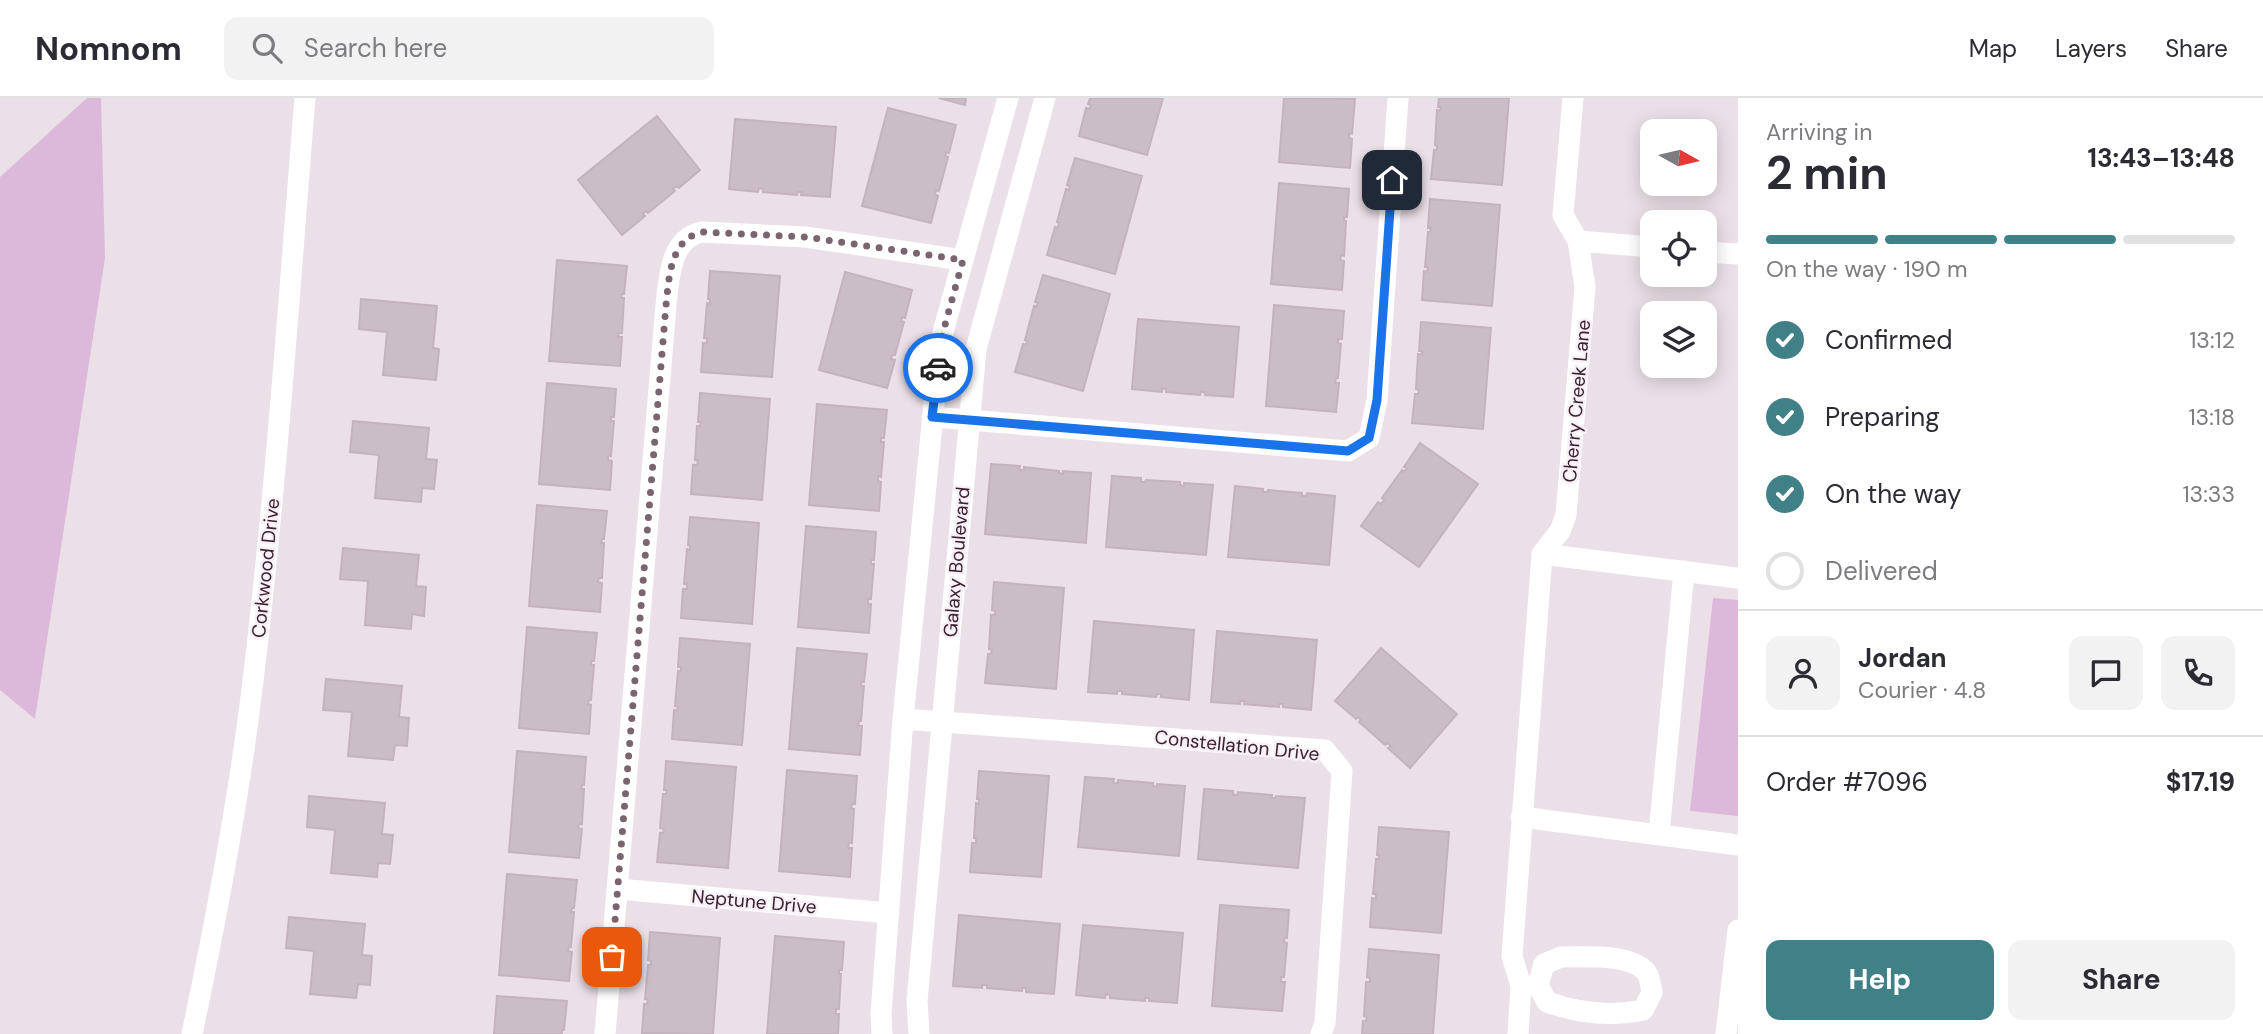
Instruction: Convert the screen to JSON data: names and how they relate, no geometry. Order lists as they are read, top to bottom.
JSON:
{
  "streets": {
    "street": [
      "Cherry Creek Lane",
      "Galaxy Boulevard",
      "Corkwood Drive",
      "Constellation Drive",
      "Neptune Drive"
    ]
  },
  "crossings": [
    ["Galaxy Boulevard", "Constellation Drive"],
    ["Galaxy Boulevard", "Neptune Drive"]
  ],
  "north": "right",
  "page": {
    "header": "Nomnom",
    "search": "Search here",
    "nav": ["Map", "Layers", "Share"],
    "heading": ["2 min", "Arriving in", "13:43–13:48"],
    "panel": [
      "Jordan",
      "Courier · 4.8",
      "Order #7096",
      "$17.19"
    ],
    "bar": "On the way · 190 m",
    "list": [
      ["Confirmed", "13:12"],
      ["Preparing", "13:18"],
      ["On the way", "13:33"],
      "Delivered"
    ],
    "buttons": ["Help", "Share"]
  }
}
